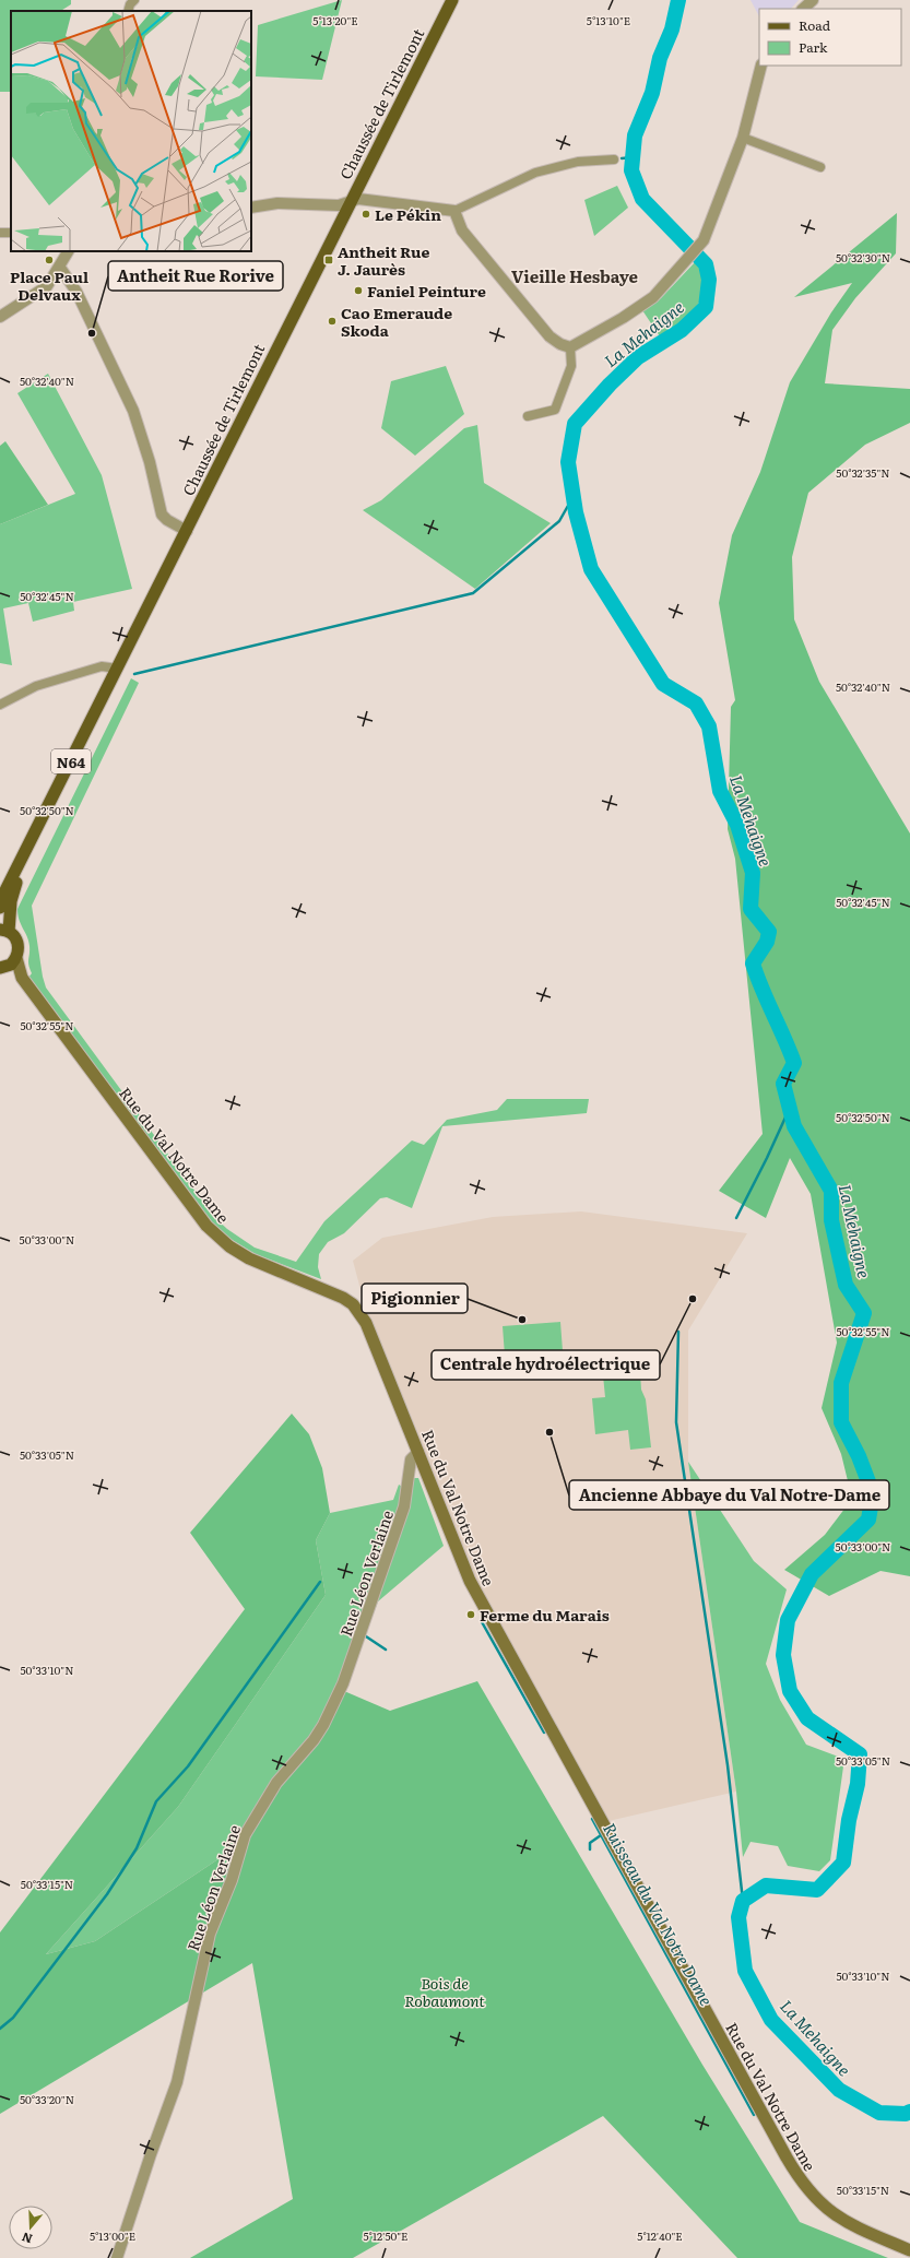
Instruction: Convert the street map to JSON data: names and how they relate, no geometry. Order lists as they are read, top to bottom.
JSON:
{
  "streets": {
    "main road": ["Chaussée de Tirlemont", "N64", "Rue du Val Notre Dame"],
    "street": ["Rue Léon Verlaine"]
  },
  "crossings": [
    ["Chaussée de Tirlemont", "Rue du Val Notre Dame"],
    ["Rue du Val Notre Dame", "Rue Léon Verlaine"]
  ],
  "districts": ["Vieille Hesbaye"],
  "water": ["La Mehaigne", "Ruisseau du Val Notre Dame"],
  "parks": ["Bois de Robaumont"],
  "places": {
    "other": [
      "Le Pékin",
      "Place Paul Delvaux",
      "Faniel Peinture",
      "Cao Emeraude Skoda",
      "Antheit Rue Rorive",
      "Centrale hydroélectrique",
      "Pigionnier",
      "Ancienne Abbaye du Val Notre-Dame",
      "Ferme du Marais"
    ],
    "transit": ["Antheit Rue J. Jaurès"]
  },
  "legend": ["Road", "Park"],
  "north": "bottom",
  "coordinates": [
    "5°13'10\"E",
    "5°13'20\"E",
    "50°32'30\"N",
    "50°32'40\"N",
    "50°32'35\"N",
    "50°32'45\"N",
    "50°32'50\"N",
    "50°32'55\"N",
    "50°33'00\"N",
    "50°33'05\"N",
    "50°33'10\"N",
    "50°33'15\"N",
    "50°33'20\"N",
    "5°13'00\"E",
    "5°12'50\"E",
    "5°12'40\"E"
  ]
}
